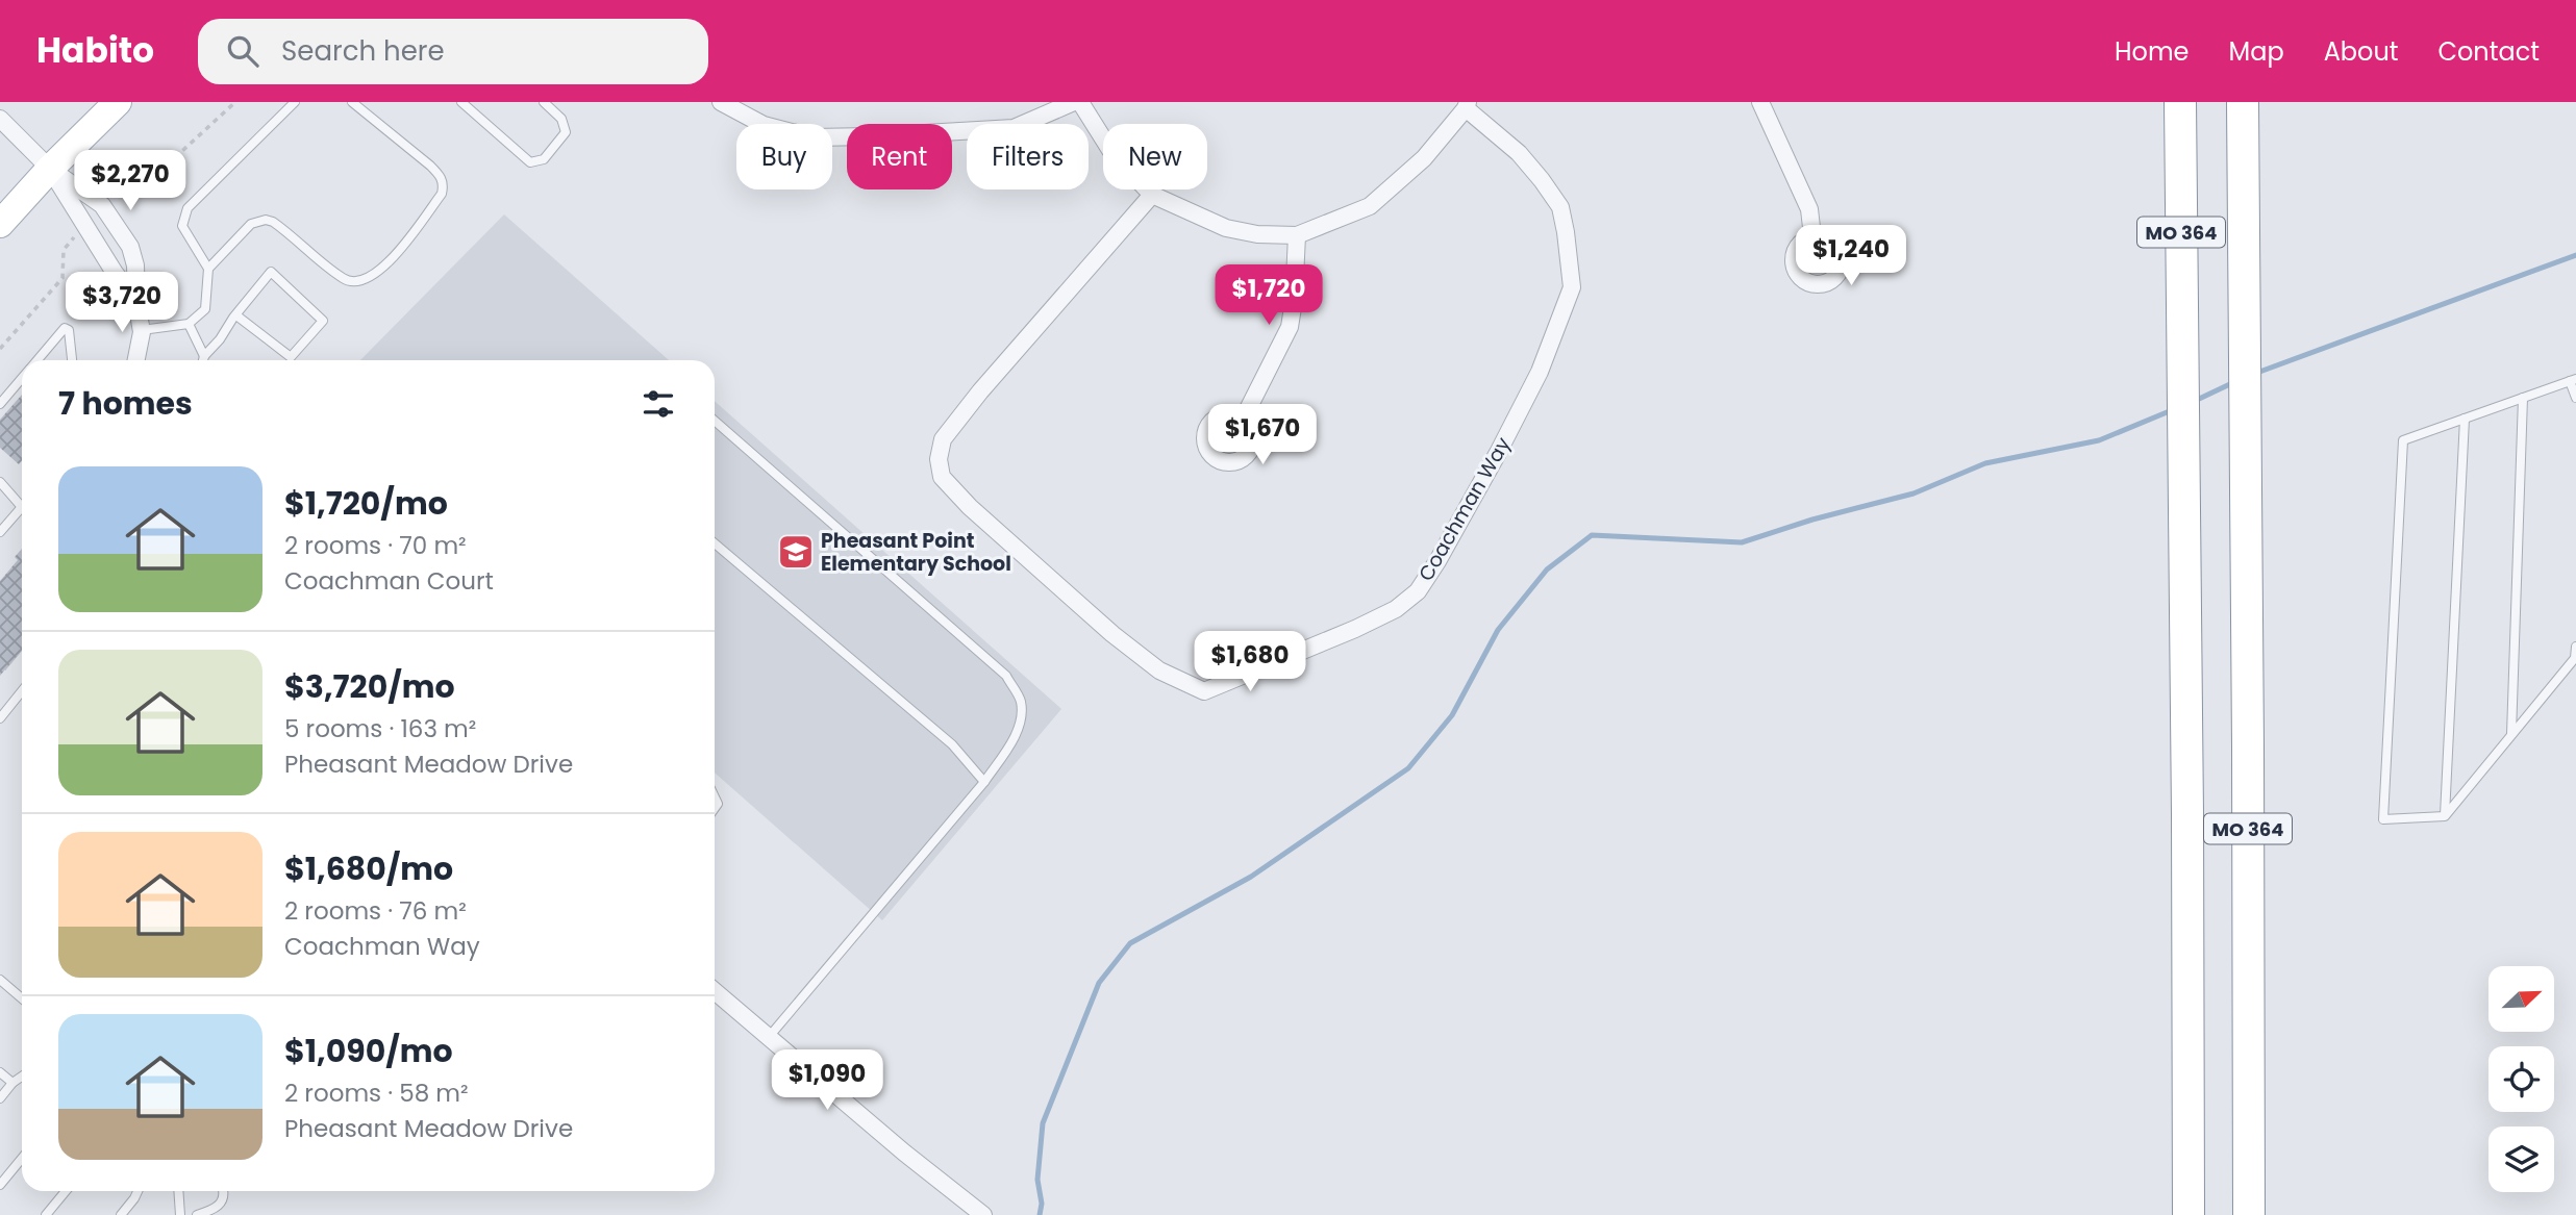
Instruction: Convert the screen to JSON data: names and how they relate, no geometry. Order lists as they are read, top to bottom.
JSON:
{
  "streets": {
    "highway": ["MO 364"],
    "street": ["Coachman Way"]
  },
  "places": {
    "school or university": ["Pheasant Point Elementary School"]
  },
  "north": "top right",
  "page": {
    "header": "Habito",
    "search": "Search here",
    "nav": [
      "Home",
      "Map",
      "About",
      "Contact"
    ],
    "chip": [
      "Buy",
      "Rent",
      "Filters",
      "New"
    ],
    "price": [
      "$2,270",
      "$1,240",
      "$1,720",
      "$3,720",
      "$1,670",
      "$1,680",
      "$1,090"
    ],
    "heading": "7 homes",
    "list": [
      {
        "name": "$1,720/mo",
        "note": "2 rooms · 70 m² · Coachman Court"
      },
      {
        "name": "$3,720/mo",
        "note": "5 rooms · 163 m² · Pheasant Meadow Drive"
      },
      {
        "name": "$1,680/mo",
        "note": "2 rooms · 76 m² · Coachman Way"
      },
      {
        "name": "$1,090/mo",
        "note": "2 rooms · 58 m² · Pheasant Meadow Drive"
      }
    ]
  }
}
